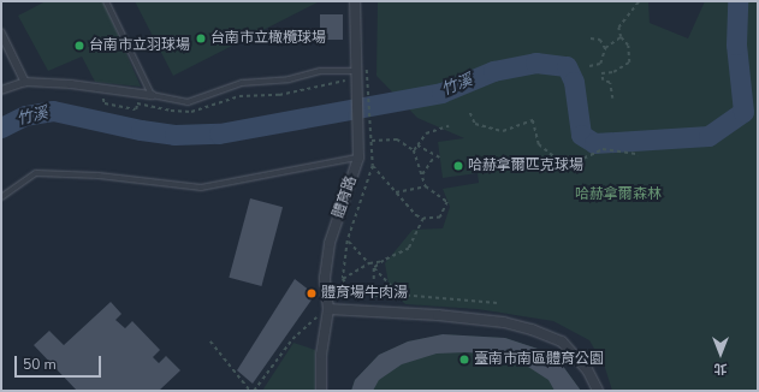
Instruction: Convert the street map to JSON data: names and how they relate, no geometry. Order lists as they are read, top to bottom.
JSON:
{
  "streets": {
    "street": ["體育路"]
  },
  "water": ["竹溪"],
  "parks": ["哈赫拿爾森林"],
  "places": [
    "台南市立橄欖球場",
    "台南市立羽球場",
    "哈赫拿爾匹克球場",
    "體育場牛肉湯",
    "臺南市南區體育公園"
  ],
  "scale_bar": "50 m",
  "north": "bottom"
}
